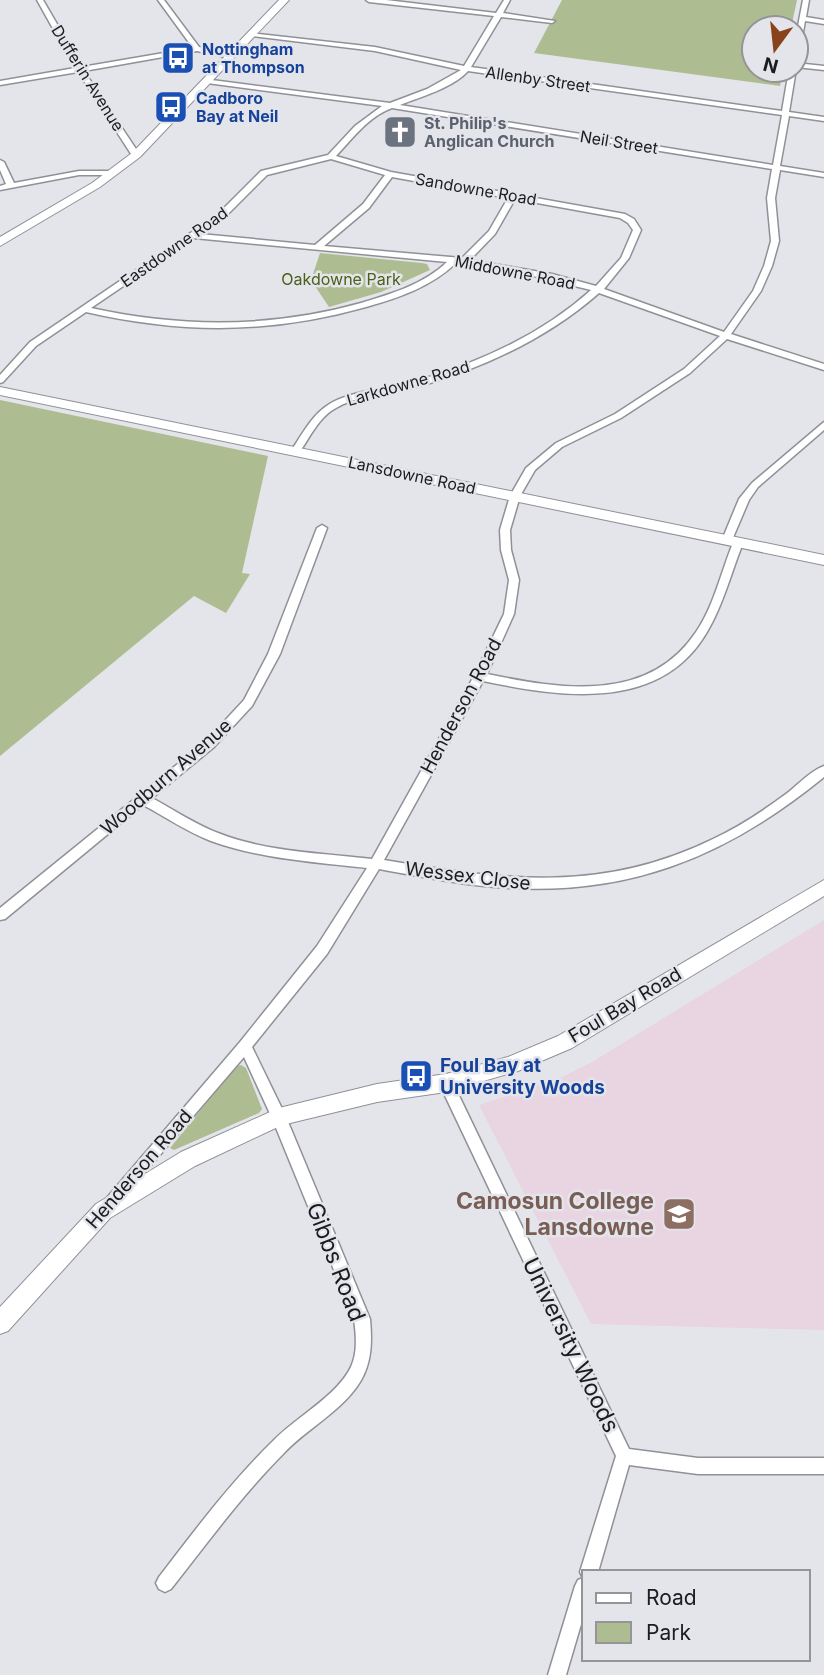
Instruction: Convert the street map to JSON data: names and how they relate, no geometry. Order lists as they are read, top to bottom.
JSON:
{
  "streets": {
    "main road": ["Lansdowne Road", "Henderson Road", "Foul Bay Road"],
    "street": [
      "Dufferin Avenue",
      "Allenby Street",
      "Neil Street",
      "Sandowne Road",
      "Eastdowne Road",
      "Middowne Road",
      "Larkdowne Road",
      "Woodburn Avenue",
      "Wessex Close",
      "Gibbs Road",
      "University Woods"
    ]
  },
  "crossings": [
    ["Allenby Street", "Henderson Road"],
    ["Neil Street", "Henderson Road"],
    ["Sandowne Road", "Eastdowne Road"],
    ["Sandowne Road", "Larkdowne Road"],
    ["Eastdowne Road", "Middowne Road"],
    ["Middowne Road", "Larkdowne Road"],
    ["Middowne Road", "Henderson Road"],
    ["Larkdowne Road", "Lansdowne Road"],
    ["Lansdowne Road", "Henderson Road"],
    ["Henderson Road", "Wessex Close"],
    ["Henderson Road", "Foul Bay Road"],
    ["Henderson Road", "Gibbs Road"],
    ["Woodburn Avenue", "Wessex Close"],
    ["Foul Bay Road", "Gibbs Road"],
    ["Foul Bay Road", "University Woods"]
  ],
  "parks": ["Oakdowne Park"],
  "places": {
    "bus stop": ["Nottingham at Thompson", "Cadboro Bay at Neil", "Foul Bay at University Woods"],
    "church": ["St. Philip's Anglican Church"],
    "school or university": ["Camosun College Lansdowne"]
  },
  "legend": ["Road", "Park"],
  "north": "bottom"
}
